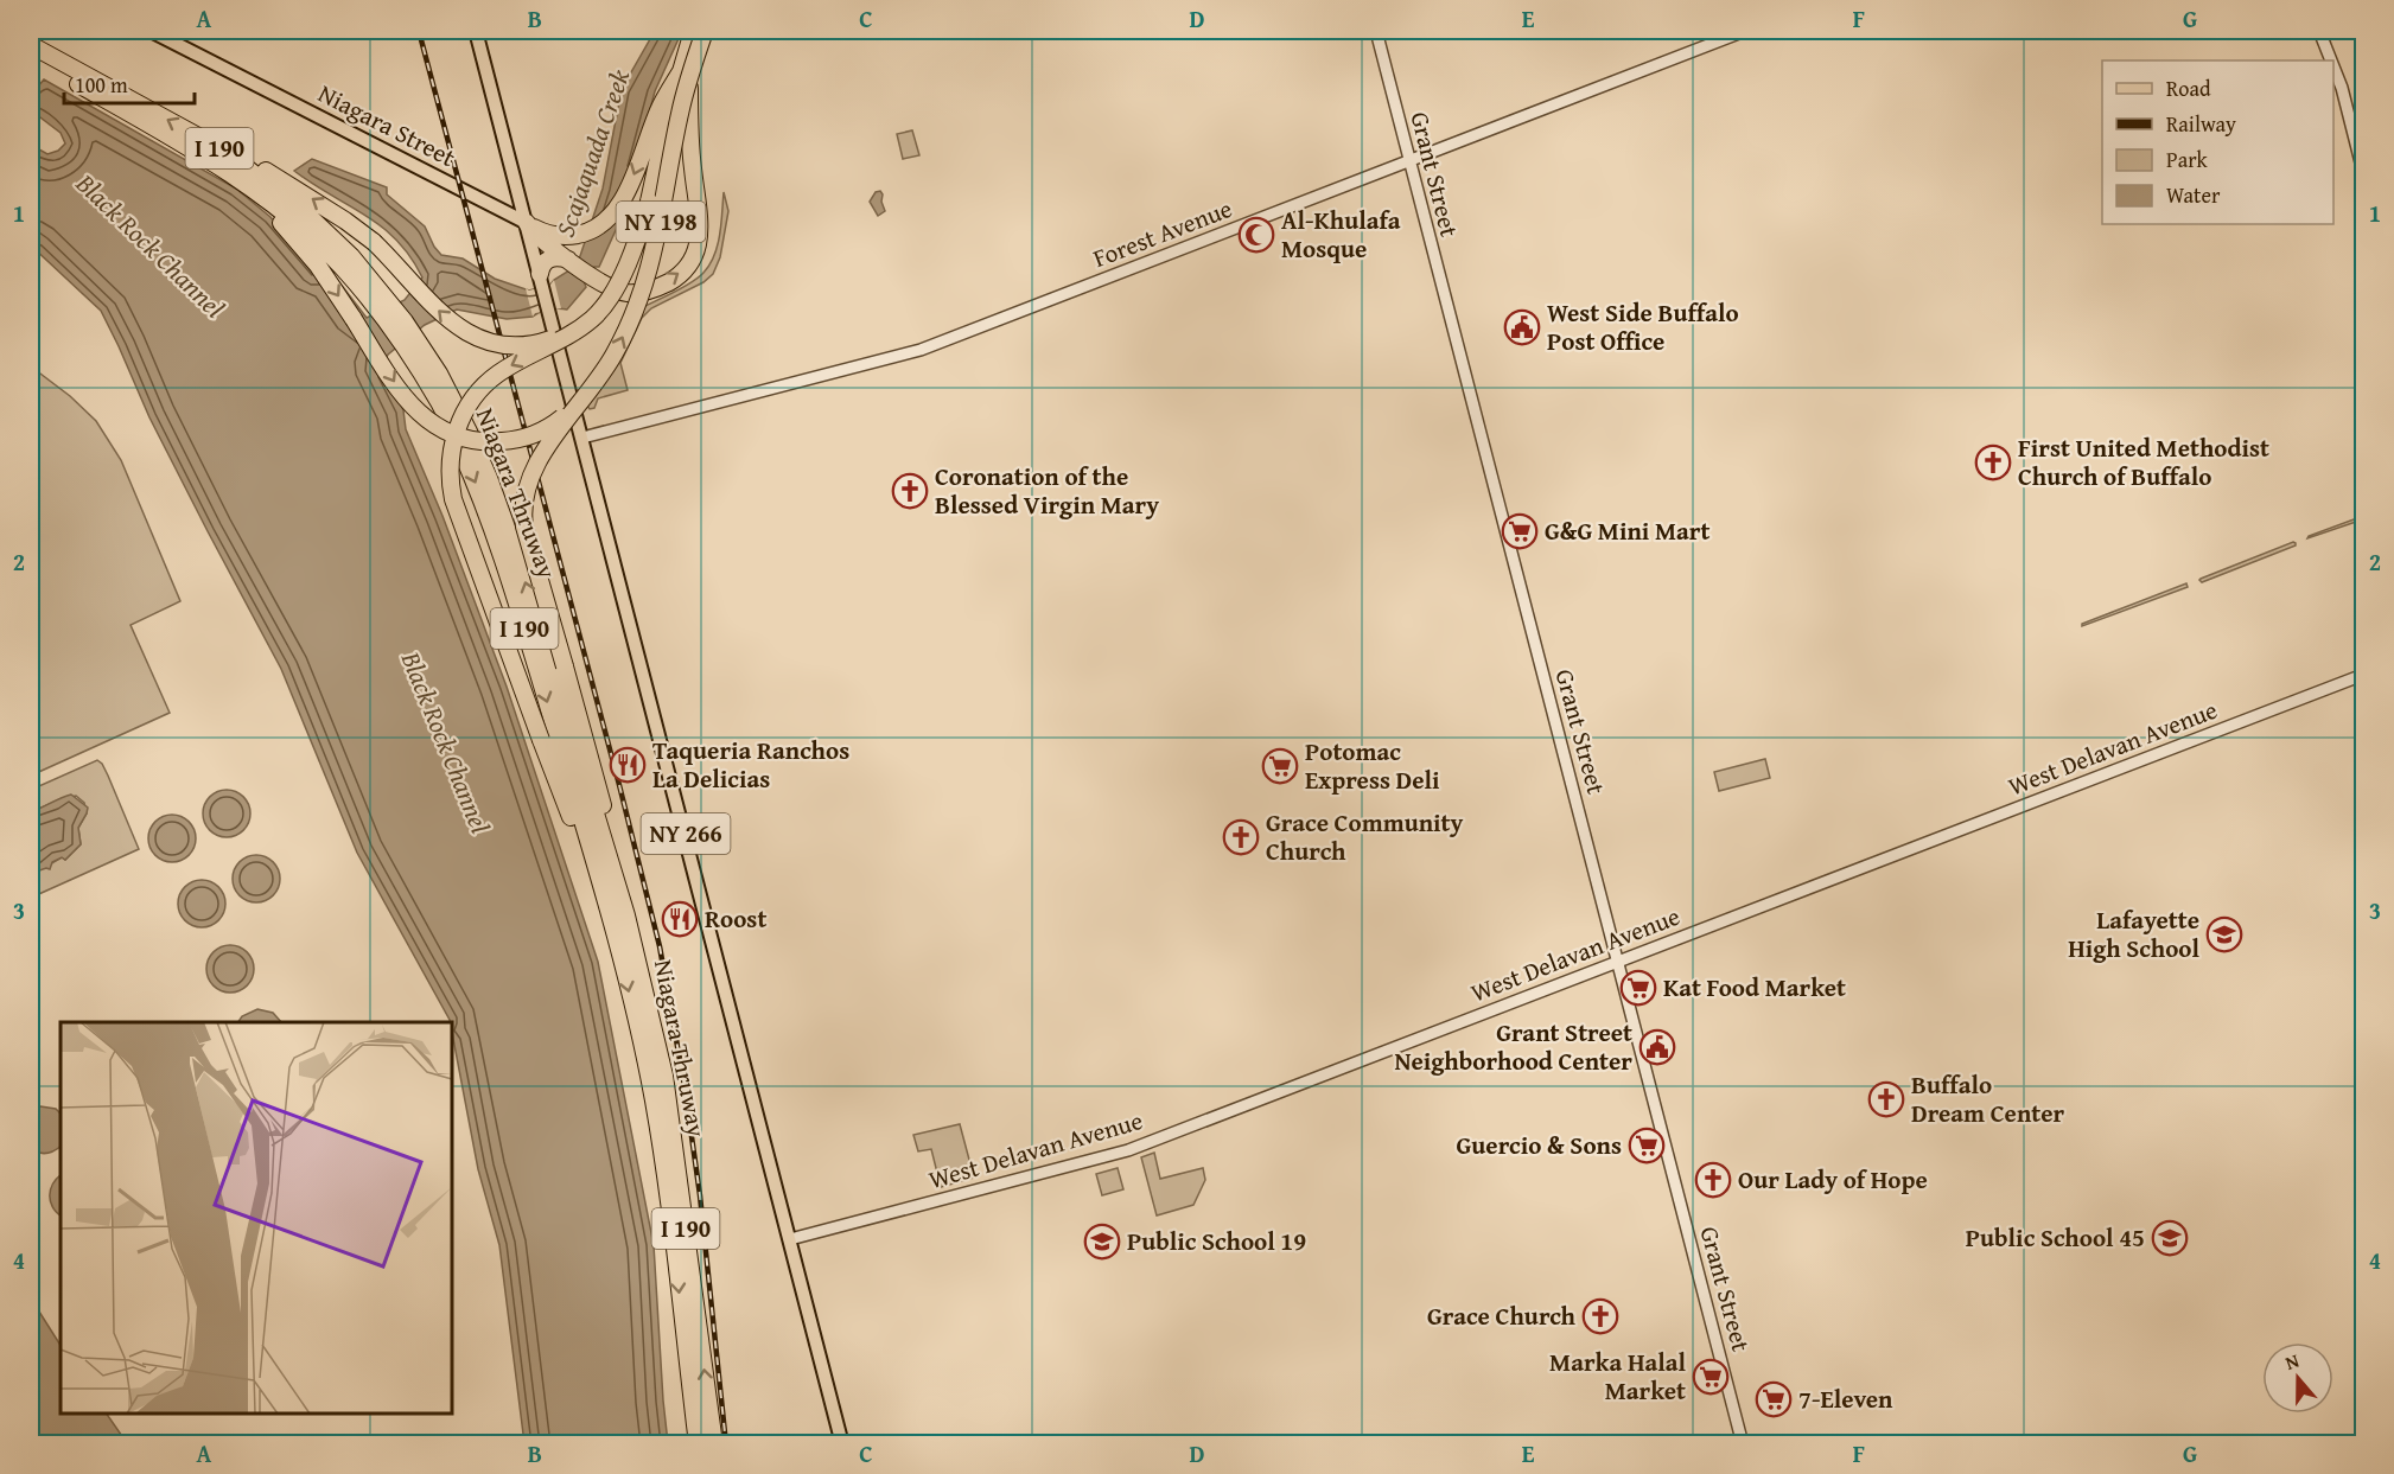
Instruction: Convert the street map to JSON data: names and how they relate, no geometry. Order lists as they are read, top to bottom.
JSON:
{
  "streets": {
    "highway": ["I 190", "NY 198", "Niagara Thruway"],
    "main road": ["Niagara Street", "NY 266"],
    "street": ["Grant Street", "Forest Avenue", "West Delavan Avenue"]
  },
  "crossings": [
    ["Niagara Street", "NY 266"],
    ["Grant Street", "Forest Avenue"],
    ["Grant Street", "West Delavan Avenue"],
    ["Forest Avenue", "NY 266"],
    ["West Delavan Avenue", "NY 266"]
  ],
  "water": ["Scajaquada Creek", "Black Rock Channel"],
  "places": {
    "mosque": ["Al-Khulafa Mosque"],
    "public building": ["West Side Buffalo Post Office", "Grant Street Neighborhood Center"],
    "church": [
      "First United Methodist Church of Buffalo",
      "Coronation of the Blessed Virgin Mary",
      "Grace Community Church",
      "Buffalo Dream Center",
      "Our Lady of Hope",
      "Grace Church"
    ],
    "supermarket": [
      "G&G Mini Mart",
      "Potomac Express Deli",
      "Kat Food Market",
      "Guercio & Sons",
      "Marka Halal Market",
      "7-Eleven"
    ],
    "restaurant": ["Taqueria Ranchos La Delicias", "Roost"],
    "school or university": ["Lafayette High School", "Public School 45", "Public School 19"]
  },
  "legend": [
    "Road",
    "Railway",
    "Park",
    "Water"
  ],
  "scale_bar": "100 m",
  "north": "top",
  "grid": {
    "columns": [
      "A",
      "B",
      "C",
      "D",
      "E",
      "F",
      "G"
    ],
    "rows": [
      "1",
      "2",
      "3",
      "4"
    ]
  }
}
